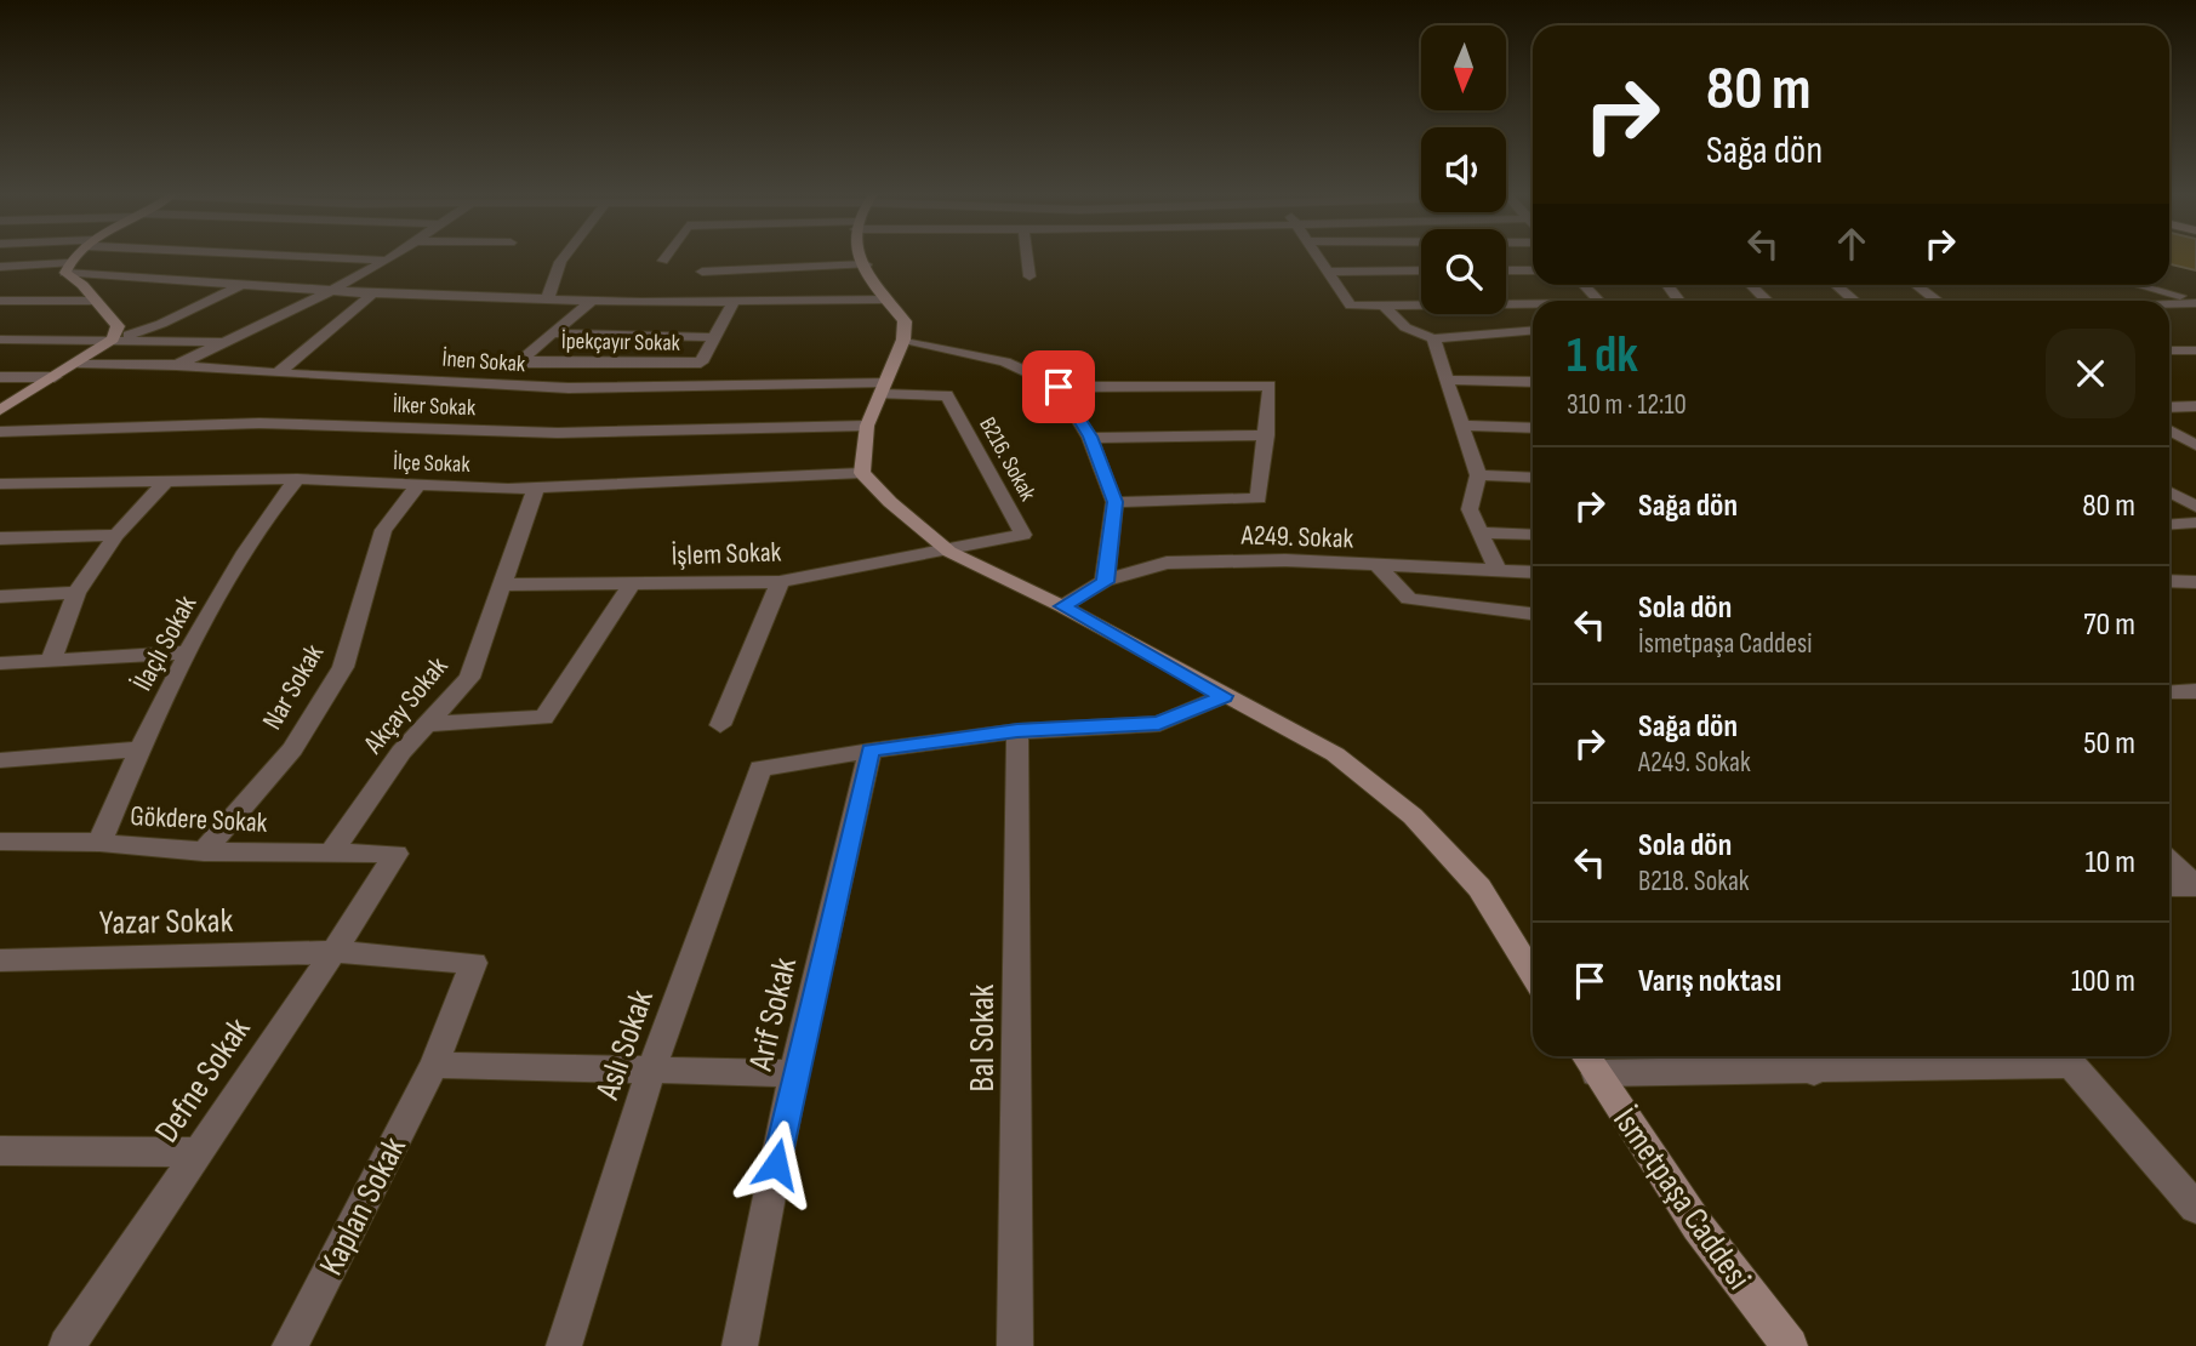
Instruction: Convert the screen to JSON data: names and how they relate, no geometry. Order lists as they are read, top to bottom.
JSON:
{
  "streets": {
    "main road": ["İsmetpaşa Caddesi"],
    "street": [
      "İpekçayır Sokak",
      "İnen Sokak",
      "İlker Sokak",
      "B216. Sokak",
      "İlçe Sokak",
      "A249. Sokak",
      "İşlem Sokak",
      "İlaçlı Sokak",
      "Nar Sokak",
      "Akçay Sokak",
      "Gökdere Sokak",
      "Yazar Sokak",
      "Arif Sokak",
      "Bal Sokak",
      "Aslı Sokak",
      "Defne Sokak",
      "Kaplan Sokak"
    ]
  },
  "crossings": [
    ["İnen Sokak", "B216. Sokak"],
    ["B216. Sokak", "İşlem Sokak"],
    ["İlçe Sokak", "İlaçlı Sokak"],
    ["İlçe Sokak", "Nar Sokak"],
    ["İlçe Sokak", "Akçay Sokak"],
    ["İşlem Sokak", "Akçay Sokak"],
    ["İlaçlı Sokak", "Gökdere Sokak"],
    ["Nar Sokak", "Gökdere Sokak"],
    ["Akçay Sokak", "Gökdere Sokak"],
    ["Gökdere Sokak", "Defne Sokak"],
    ["Yazar Sokak", "Defne Sokak"],
    ["Yazar Sokak", "Kaplan Sokak"],
    ["Arif Sokak", "Aslı Sokak"]
  ],
  "north": "bottom",
  "page": {
    "turn": ["80 m", "Sağa dön"],
    "heading": ["1 dk", "310 m · 12:10"],
    "list": [
      {
        "name": "Sağa dön",
        "value": "80 m"
      },
      {
        "name": "Sola dön",
        "note": "İsmetpaşa Caddesi",
        "value": "70 m"
      },
      {
        "name": "Sağa dön",
        "note": "A249. Sokak",
        "value": "50 m"
      },
      {
        "name": "Sola dön",
        "note": "B218. Sokak",
        "value": "10 m"
      },
      {
        "name": "Varış noktası",
        "value": "100 m"
      }
    ]
  }
}
